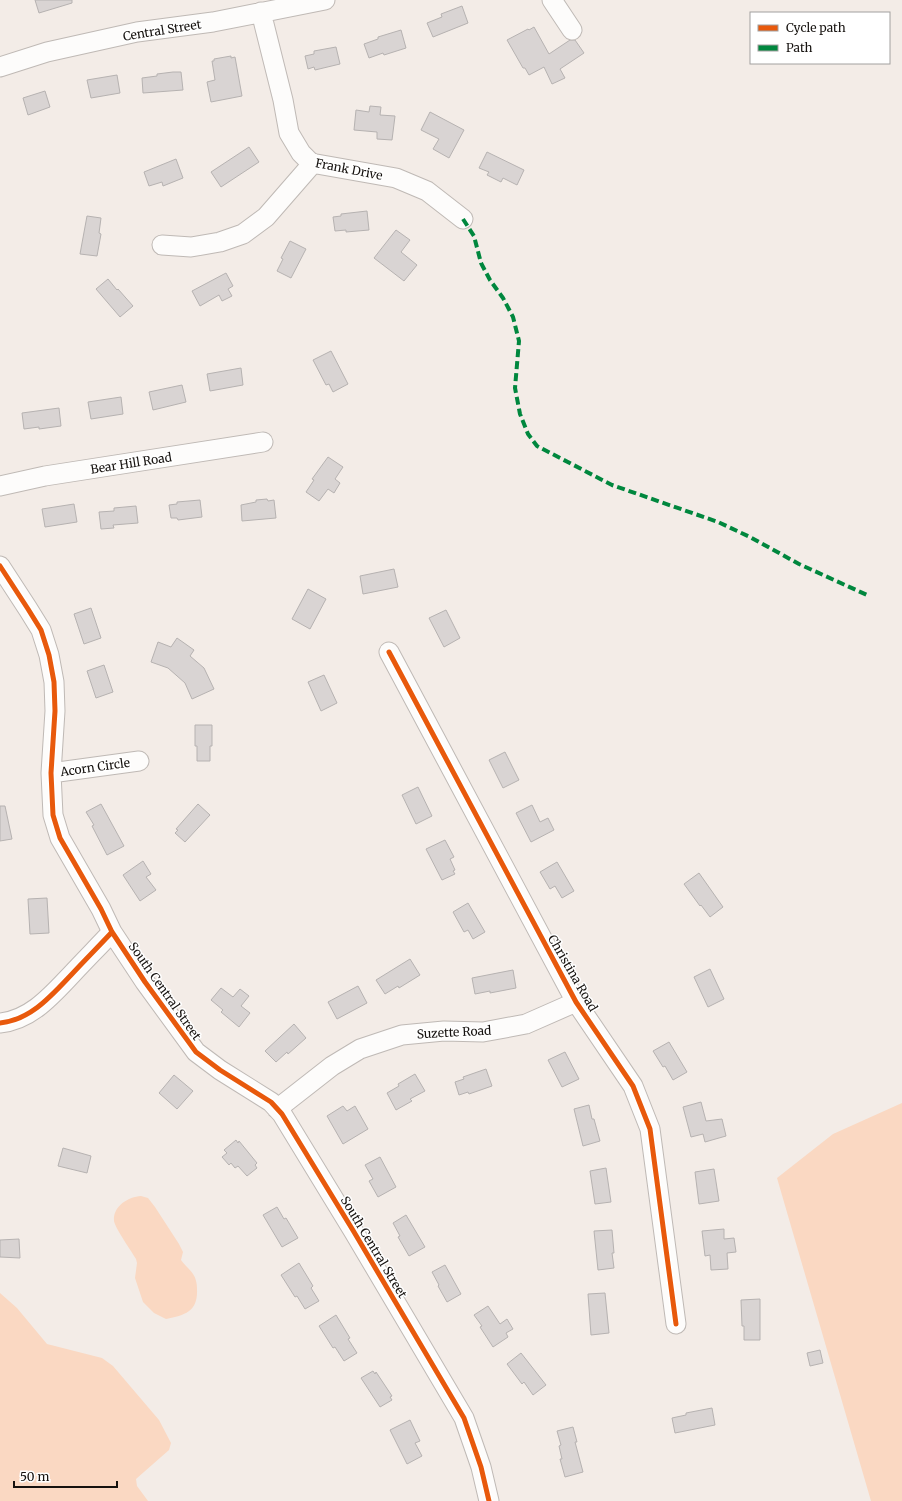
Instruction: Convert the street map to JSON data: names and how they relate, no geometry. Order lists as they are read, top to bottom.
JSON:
{
  "streets": {
    "street": [
      "Central Street",
      "Frank Drive",
      "Bear Hill Road",
      "Acorn Circle",
      "Christina Road",
      "South Central Street",
      "Suzette Road"
    ]
  },
  "crossings": [
    ["Central Street", "Frank Drive"],
    ["Acorn Circle", "South Central Street"],
    ["Christina Road", "Suzette Road"],
    ["South Central Street", "Suzette Road"]
  ],
  "legend": ["Cycle path", "Path"],
  "scale_bar": "50 m"
}
